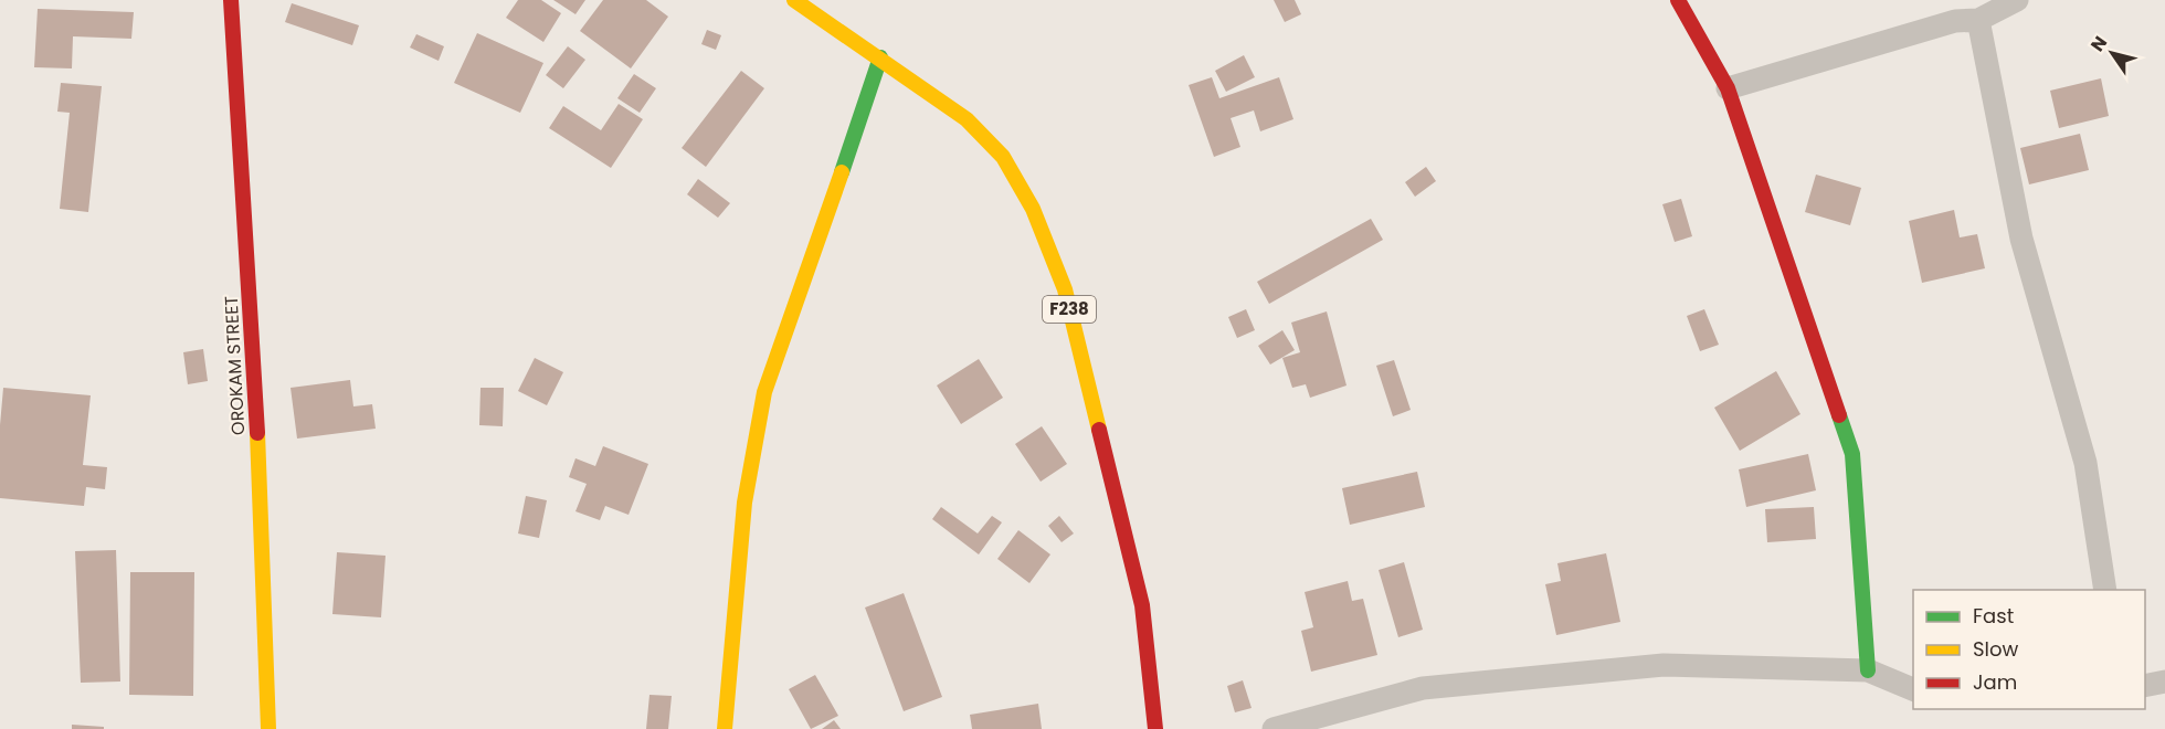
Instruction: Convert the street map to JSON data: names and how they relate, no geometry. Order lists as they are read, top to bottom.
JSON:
{
  "streets": {
    "street": ["F238", "OROKAM STREET"]
  },
  "legend": ["Fast", "Slow", "Jam"],
  "north": "top left"
}
